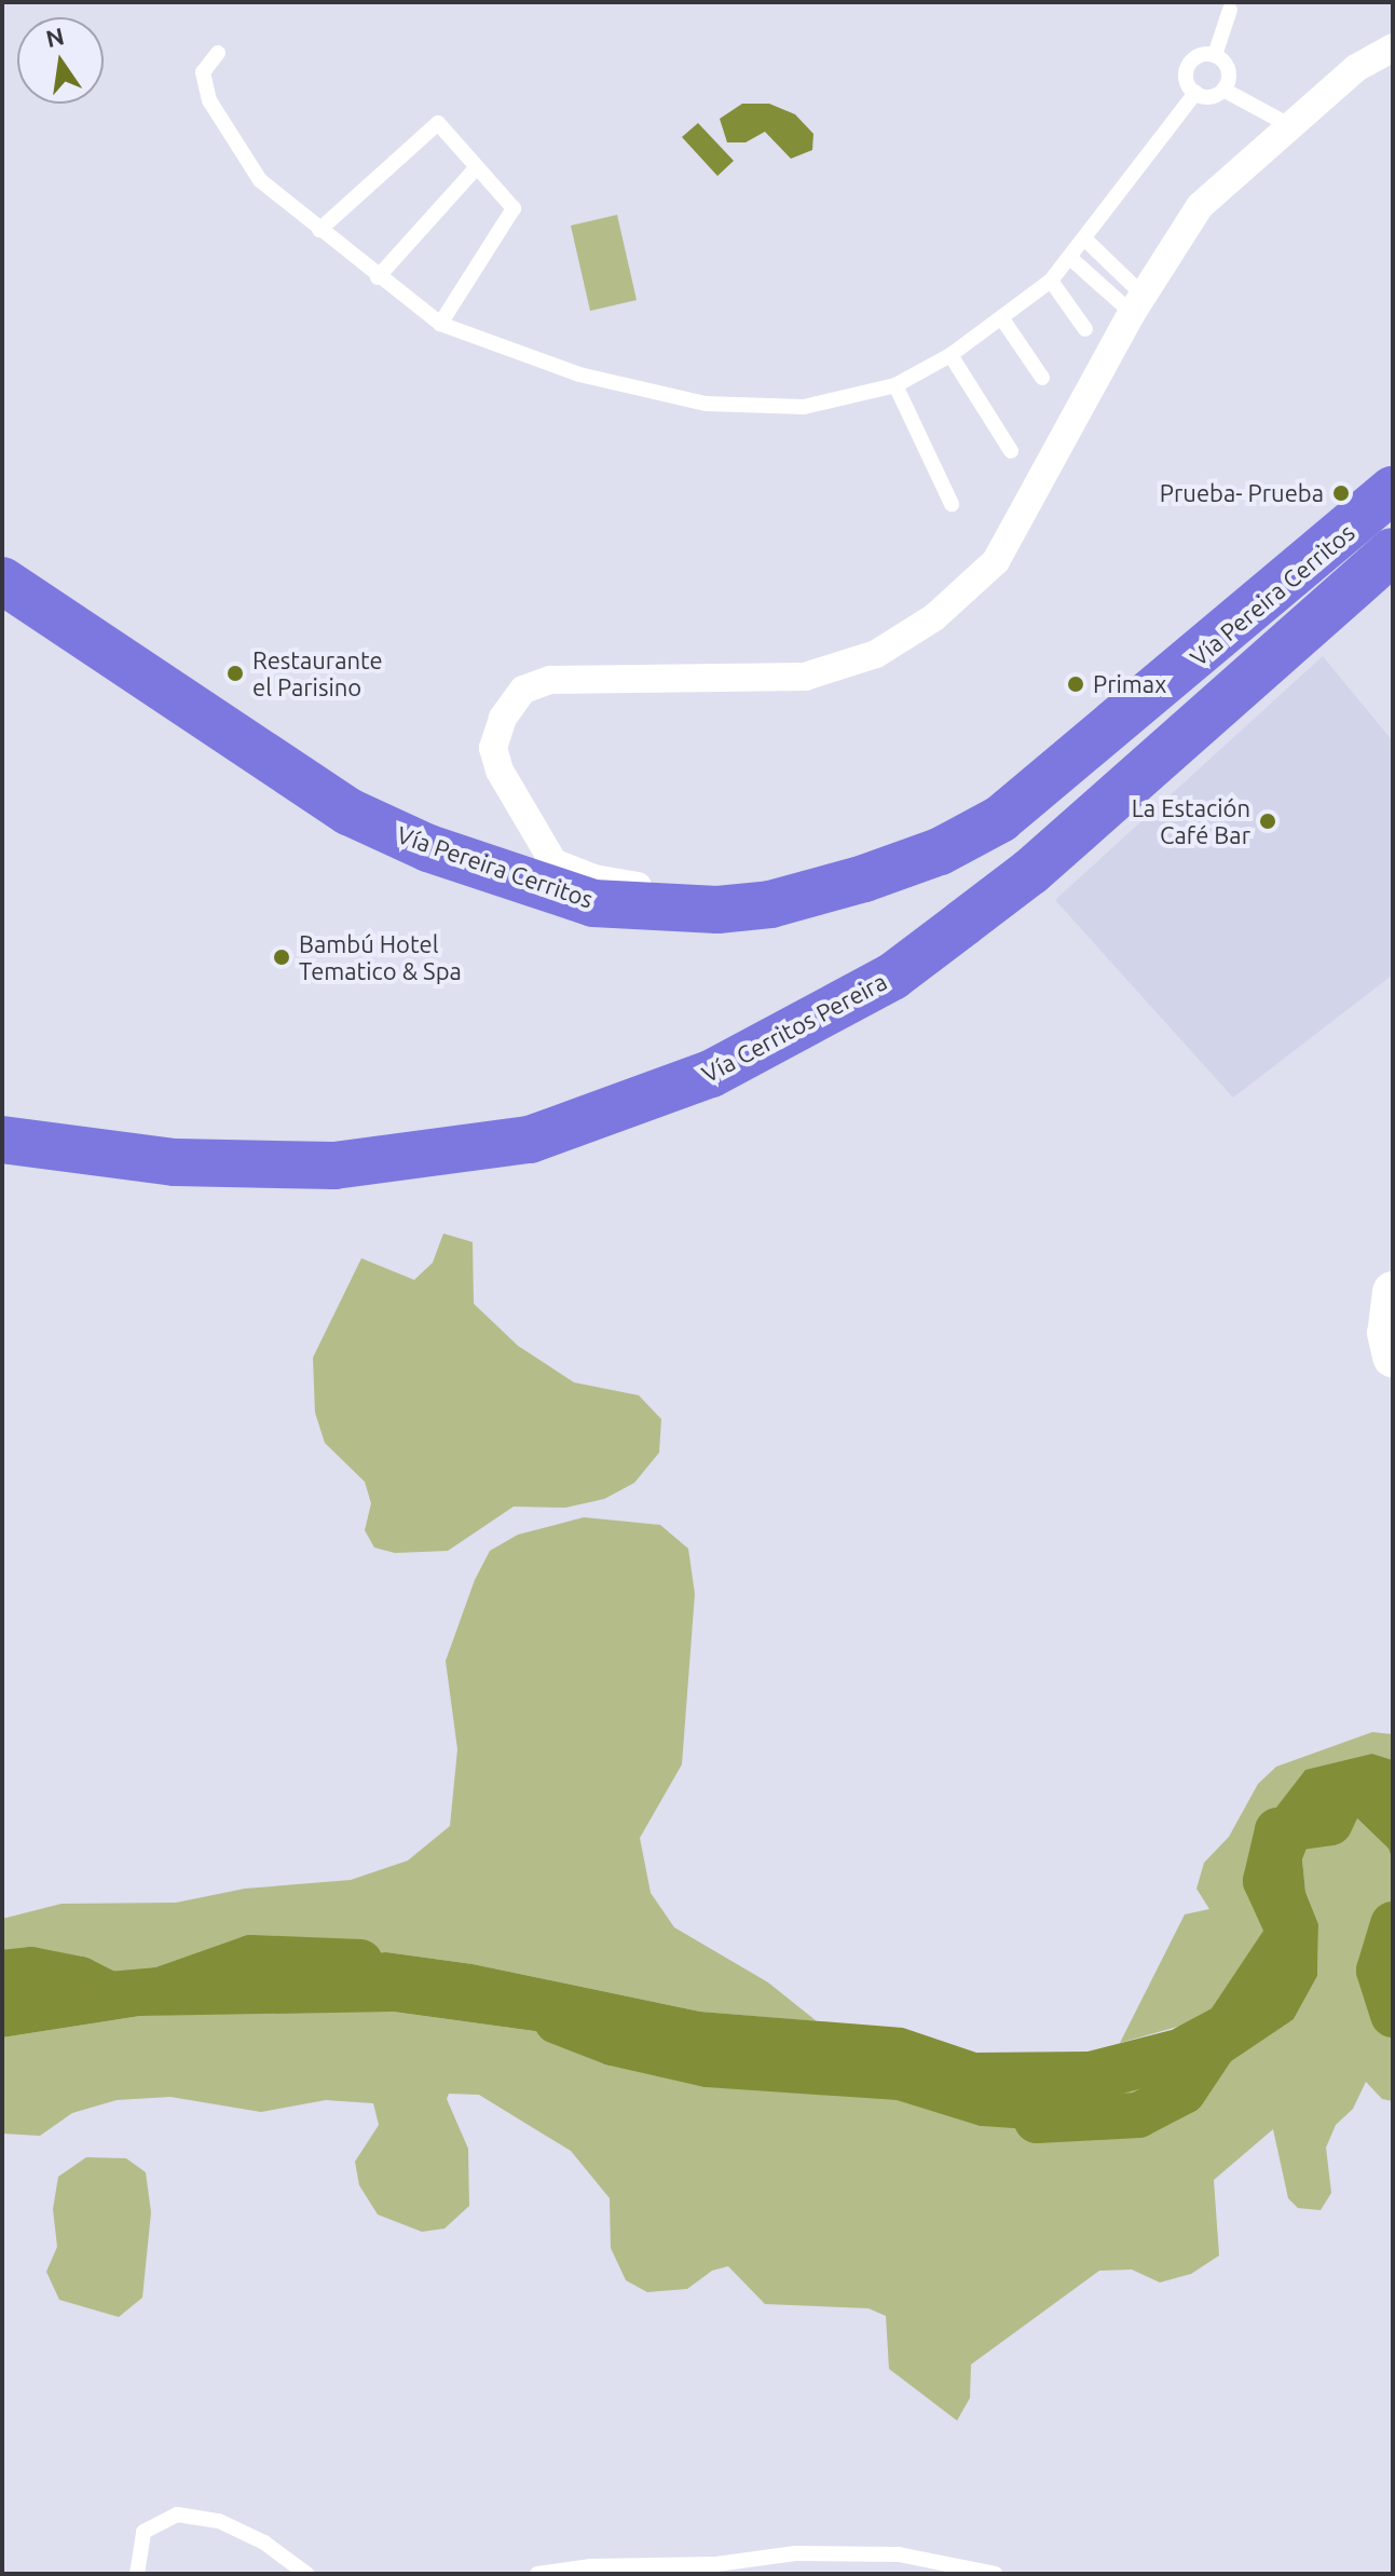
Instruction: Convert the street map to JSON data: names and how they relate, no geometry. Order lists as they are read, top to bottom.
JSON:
{
  "streets": {
    "highway": ["Vía Pereira Cerritos", "Vía Cerritos Pereira"]
  },
  "places": [
    "Prueba- Prueba",
    "Restaurante el Parisino",
    "Primax",
    "La Estación Café Bar",
    "Bambú Hotel Tematico & Spa"
  ],
  "north": "top"
}
